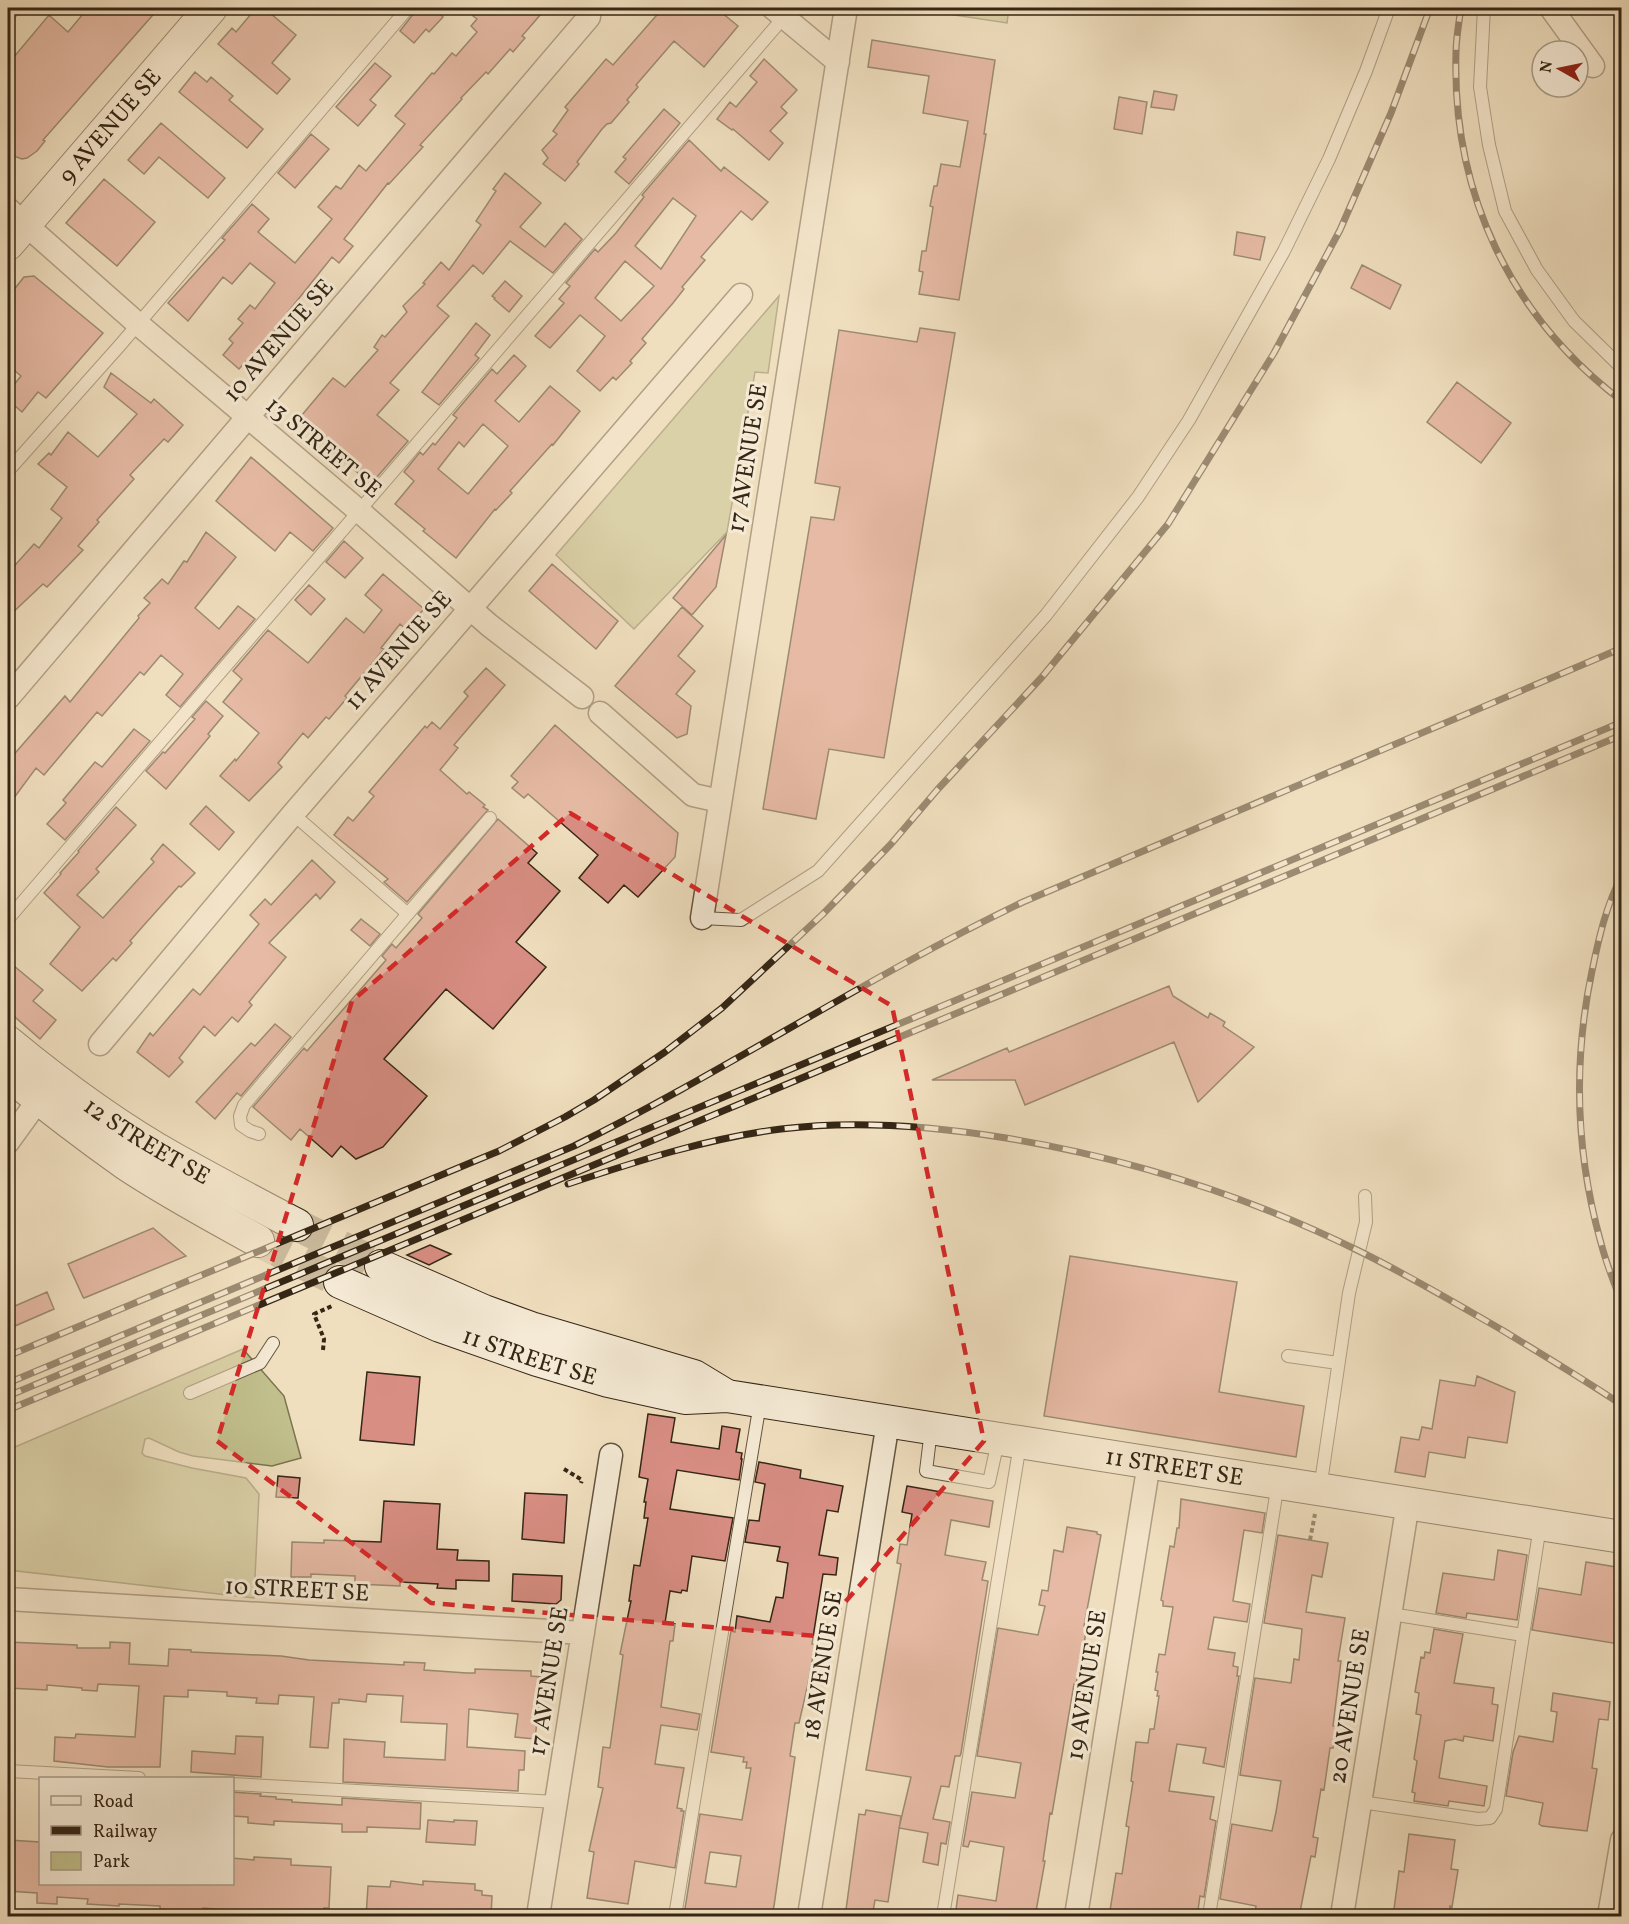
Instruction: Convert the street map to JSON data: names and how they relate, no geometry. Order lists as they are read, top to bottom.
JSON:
{
  "streets": {
    "street": [
      "9 AVENUE SE",
      "10 AVENUE SE",
      "13 STREET SE",
      "17 AVENUE SE",
      "11 AVENUE SE",
      "12 STREET SE",
      "11 STREET SE",
      "10 STREET SE",
      "18 AVENUE SE",
      "19 AVENUE SE",
      "20 AVENUE SE"
    ]
  },
  "crossings": [
    ["9 AVENUE SE", "13 STREET SE"],
    ["10 AVENUE SE", "13 STREET SE"],
    ["13 STREET SE", "11 AVENUE SE"],
    ["17 AVENUE SE", "10 STREET SE"],
    ["11 STREET SE", "18 AVENUE SE"],
    ["11 STREET SE", "19 AVENUE SE"],
    ["11 STREET SE", "20 AVENUE SE"]
  ],
  "legend": ["Road", "Railway", "Park"],
  "north": "left"
}
